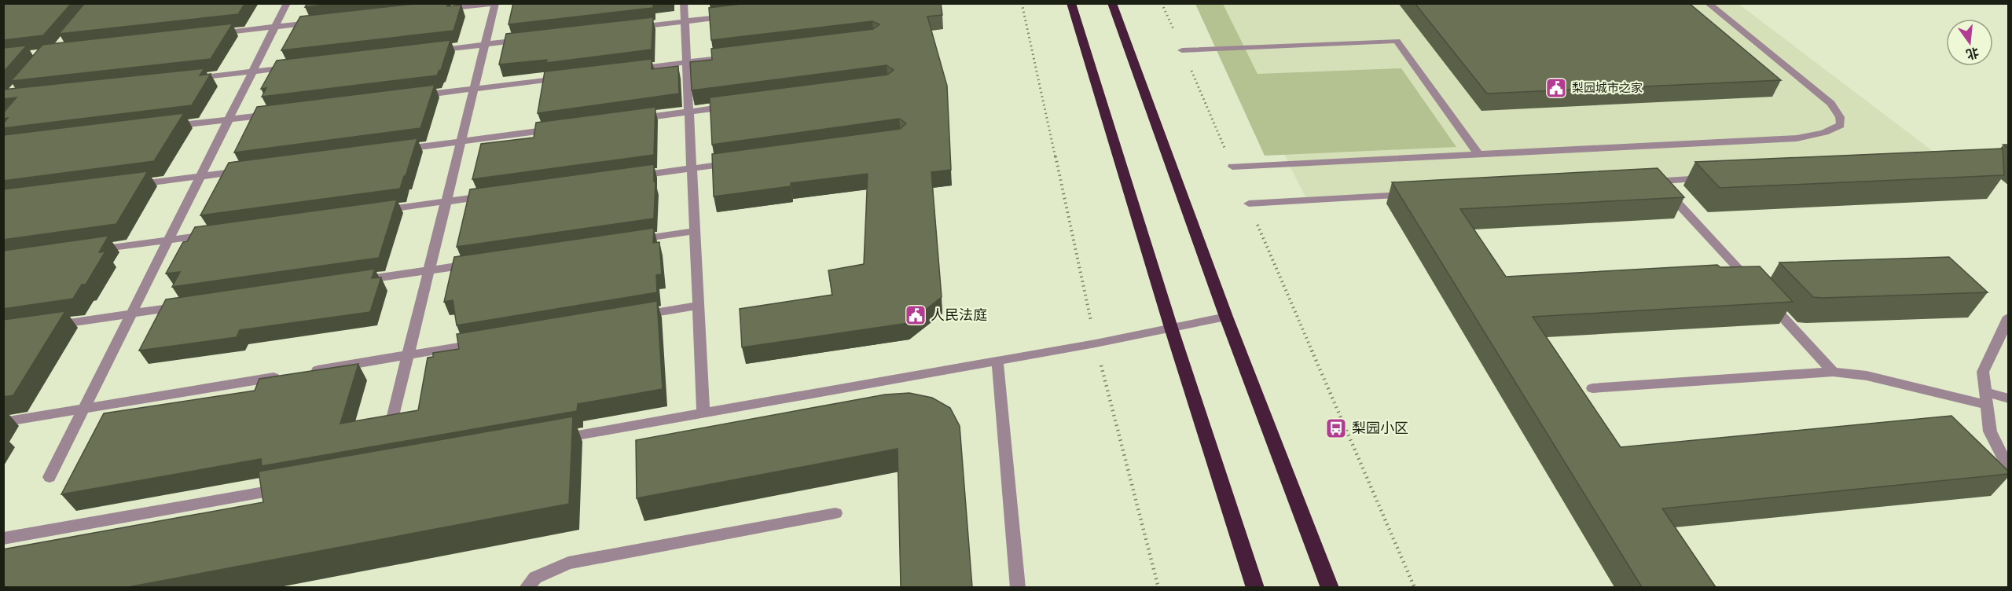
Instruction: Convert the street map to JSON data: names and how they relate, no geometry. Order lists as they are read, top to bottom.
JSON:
{
  "places": {
    "public building": ["梨园城市之家", "人民法庭"],
    "bus stop": ["梨园小区"]
  },
  "north": "bottom"
}
